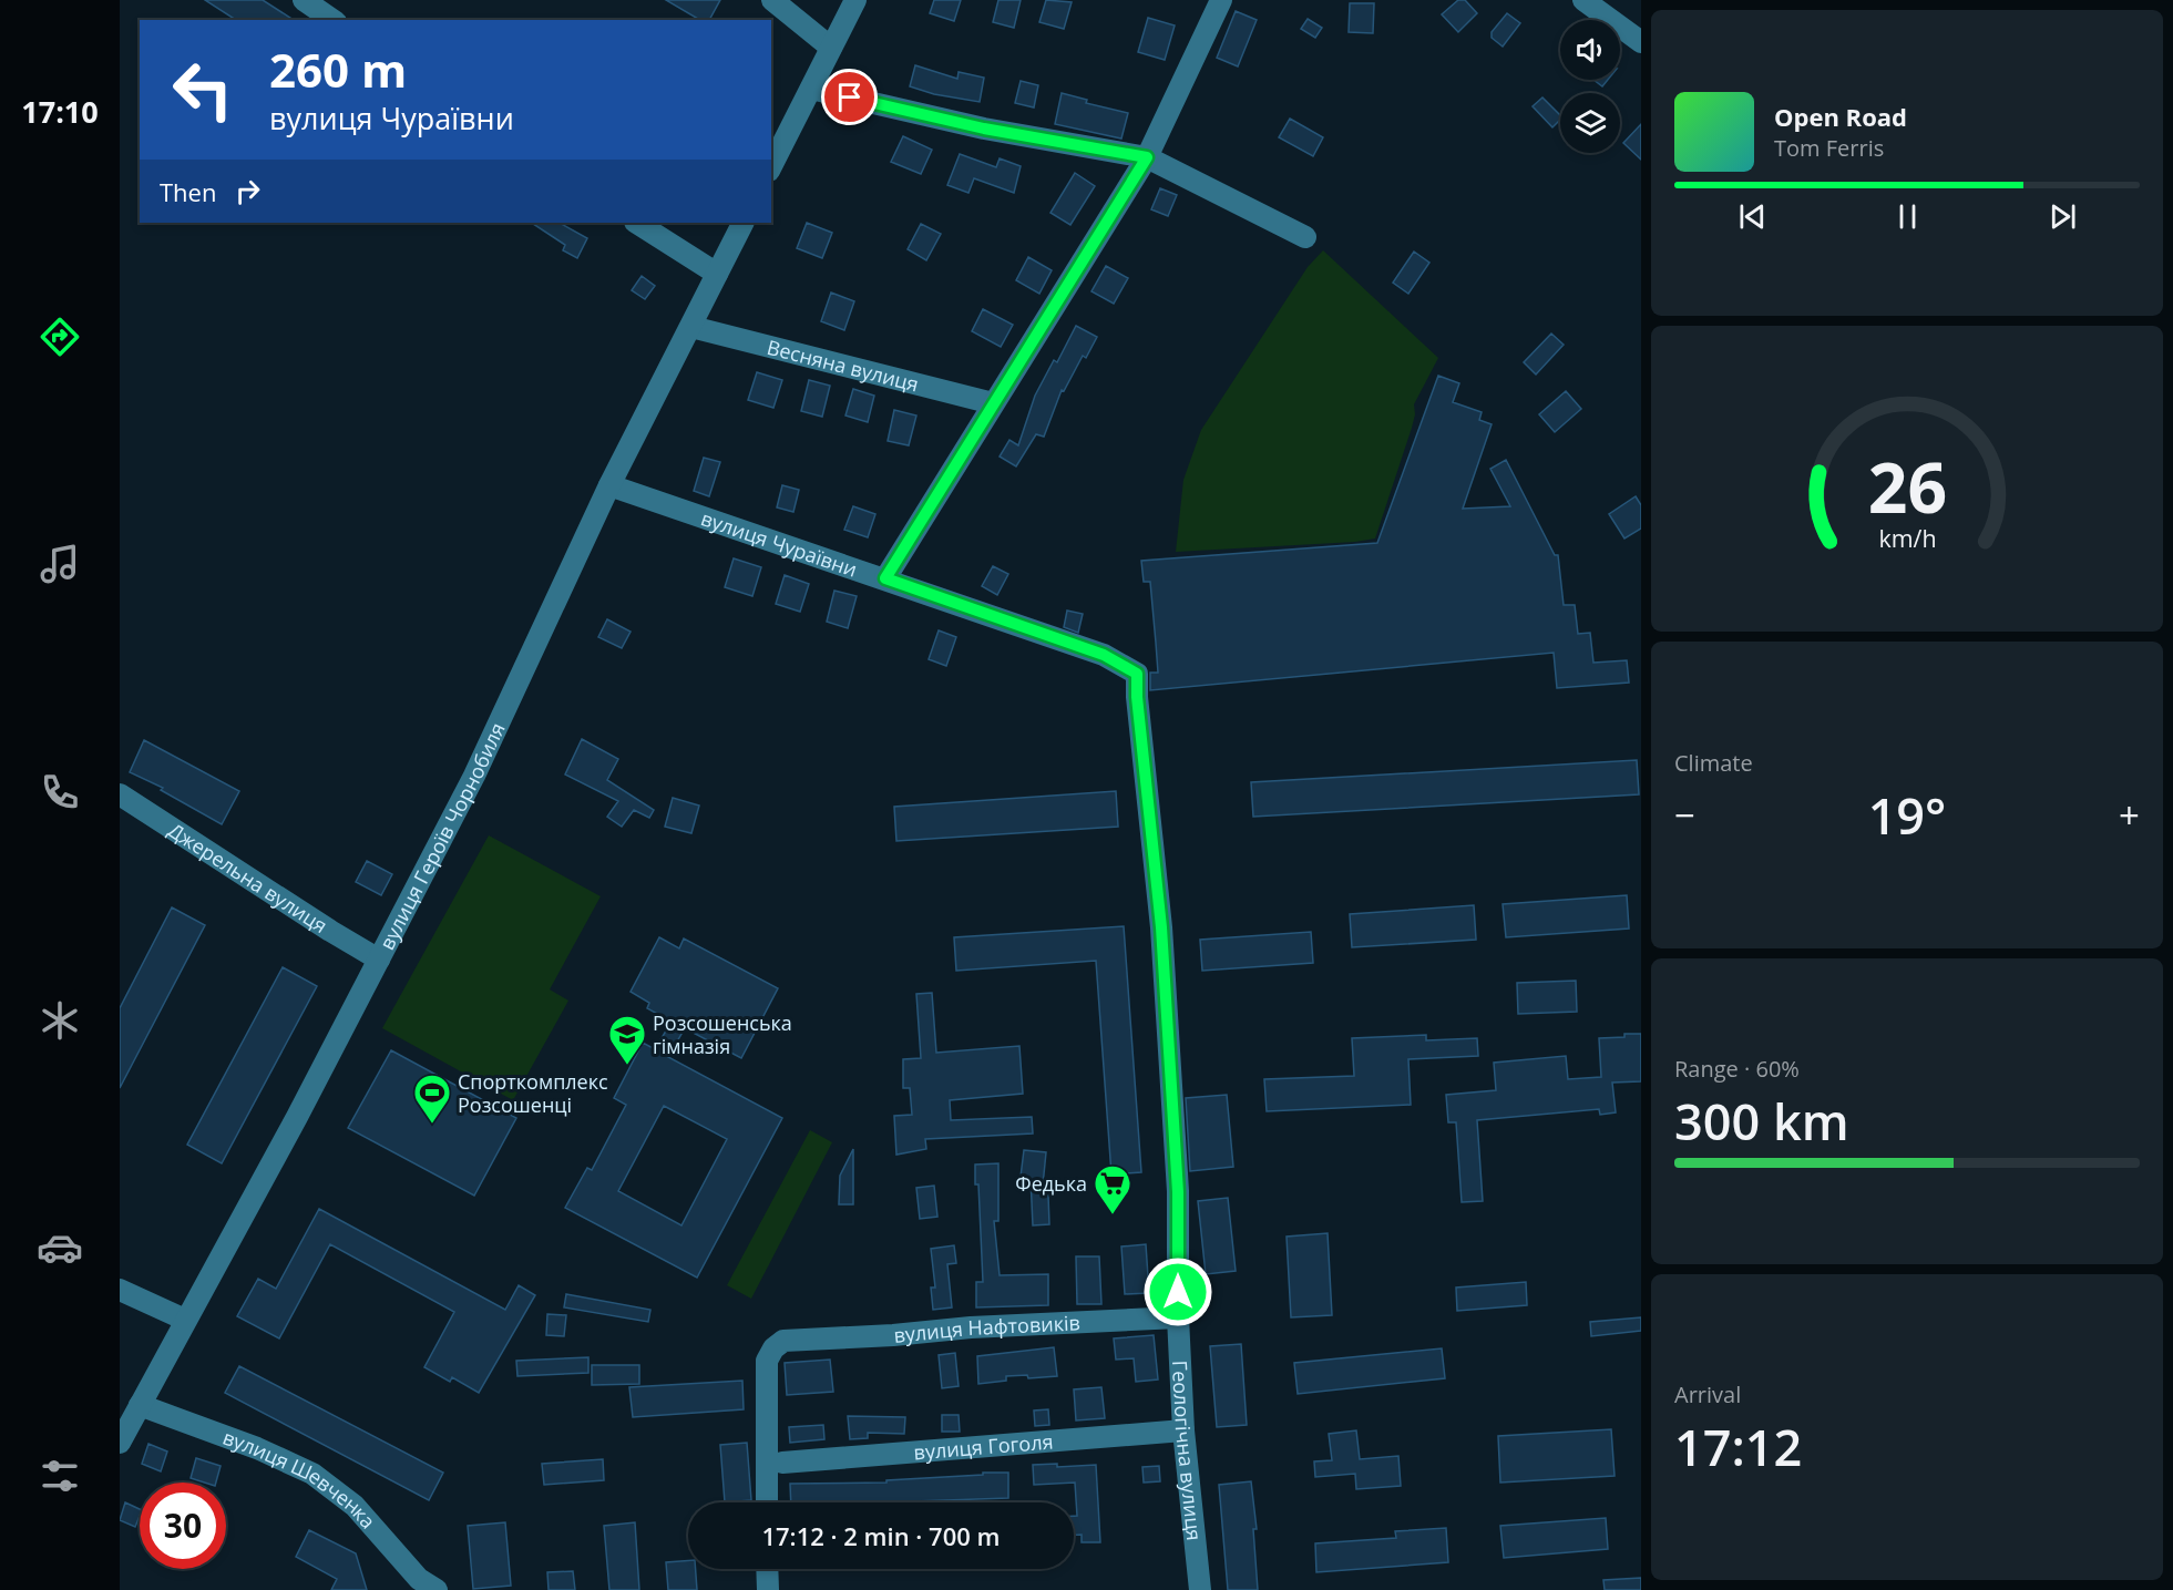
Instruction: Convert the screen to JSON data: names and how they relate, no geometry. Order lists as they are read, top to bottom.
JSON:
{
  "streets": {
    "street": [
      "Весняна вулиця",
      "вулиця Чураївни",
      "вулиця Героїв Чорнобиля",
      "Джерельна вулиця",
      "вулиця Нафтовиків",
      "вулиця Гоголя",
      "Геологічна вулиця",
      "вулиця Шевченка"
    ]
  },
  "crossings": [
    ["Весняна вулиця", "вулиця Героїв Чорнобиля"],
    ["вулиця Чураївни", "вулиця Героїв Чорнобиля"],
    ["вулиця Чураївни", "Геологічна вулиця"],
    ["вулиця Героїв Чорнобиля", "Джерельна вулиця"],
    ["вулиця Героїв Чорнобиля", "вулиця Шевченка"],
    ["вулиця Нафтовиків", "Геологічна вулиця"],
    ["вулиця Гоголя", "Геологічна вулиця"]
  ],
  "places": {
    "school or university": ["Розсошенська гімназія"],
    "sports": ["Спорткомплекс Розсошенці"],
    "supermarket": ["Федька"]
  },
  "page": {
    "tabs": "17:10",
    "turn": ["260 m", "вулиця Чураївни"],
    "song": ["Open Road", "Tom Ferris"],
    "then": "Then",
    "tile": [
      "Climate",
      ["Range · 60%", "300 km"],
      ["Arrival", "17:12"]
    ],
    "heat": ["−", "19°", "+"],
    "limit": "30",
    "trip": "17:12 · 2 min · 700 m",
    "gauge": ["26", "km/h"]
  }
}
